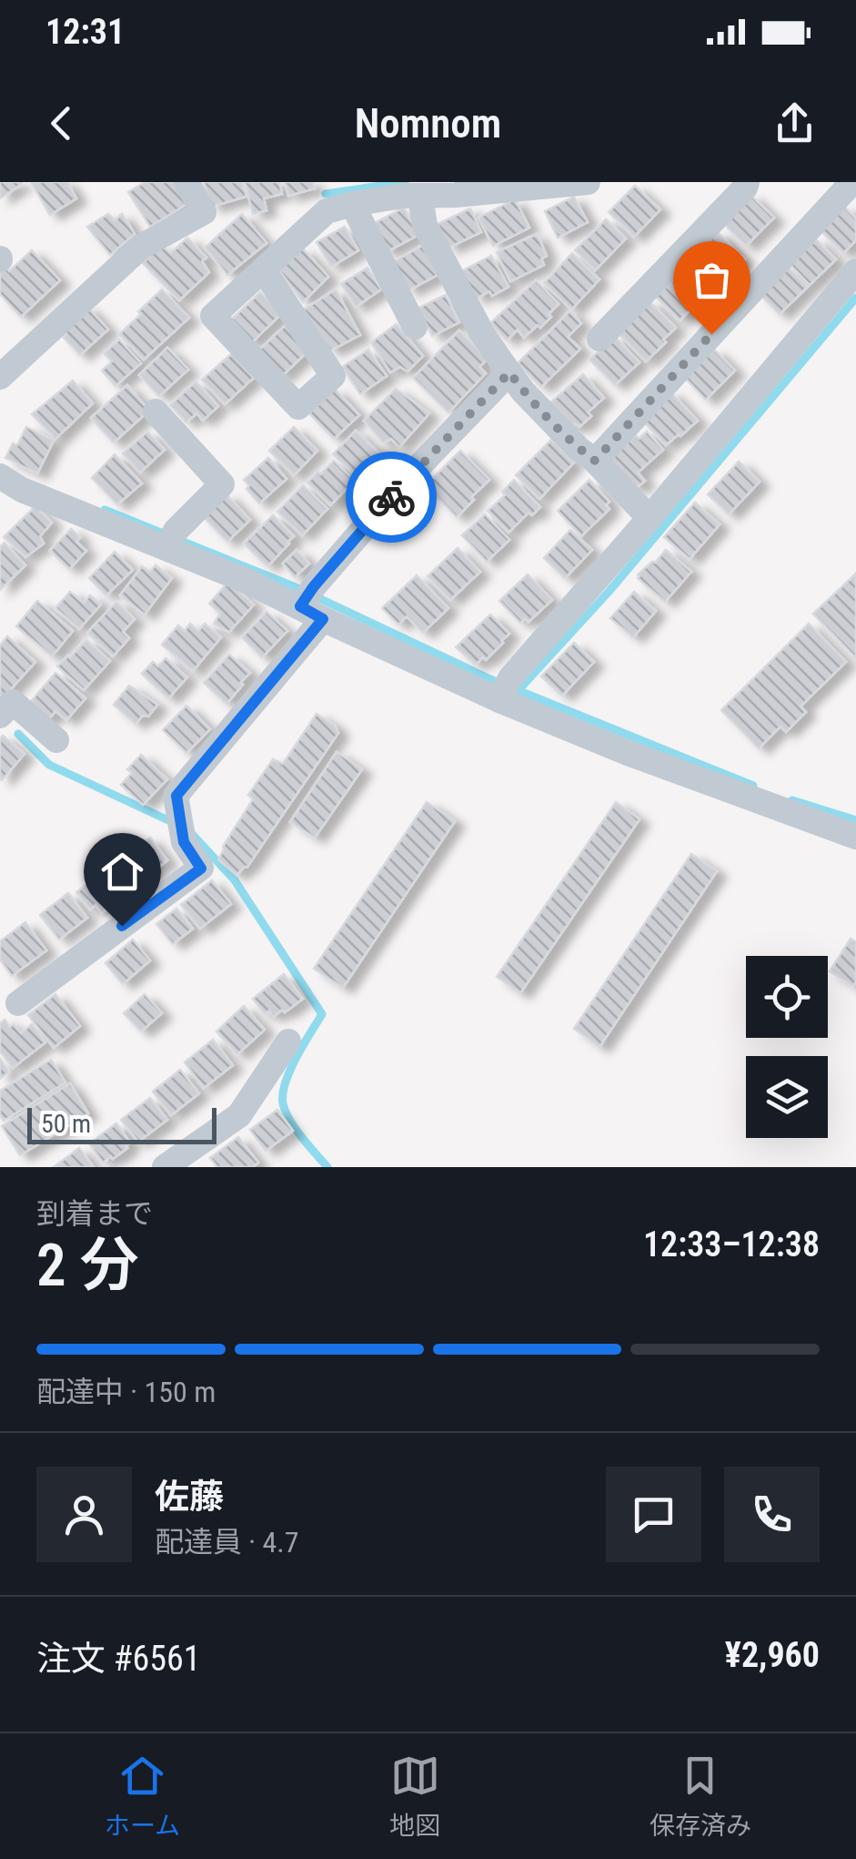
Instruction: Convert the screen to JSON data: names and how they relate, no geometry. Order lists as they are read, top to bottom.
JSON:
{
  "scale_bar": "50 m",
  "page": {
    "status": "12:31",
    "header": "Nomnom",
    "scale": "50 m",
    "heading": ["2 分", "到着まで", "12:33–12:38"],
    "panel": [
      "佐藤",
      "配達員 · 4.7",
      "注文 #6561",
      "¥2,960"
    ],
    "bar": "配達中 · 150 m",
    "tabs": ["ホーム", "地図", "保存済み"]
  }
}
